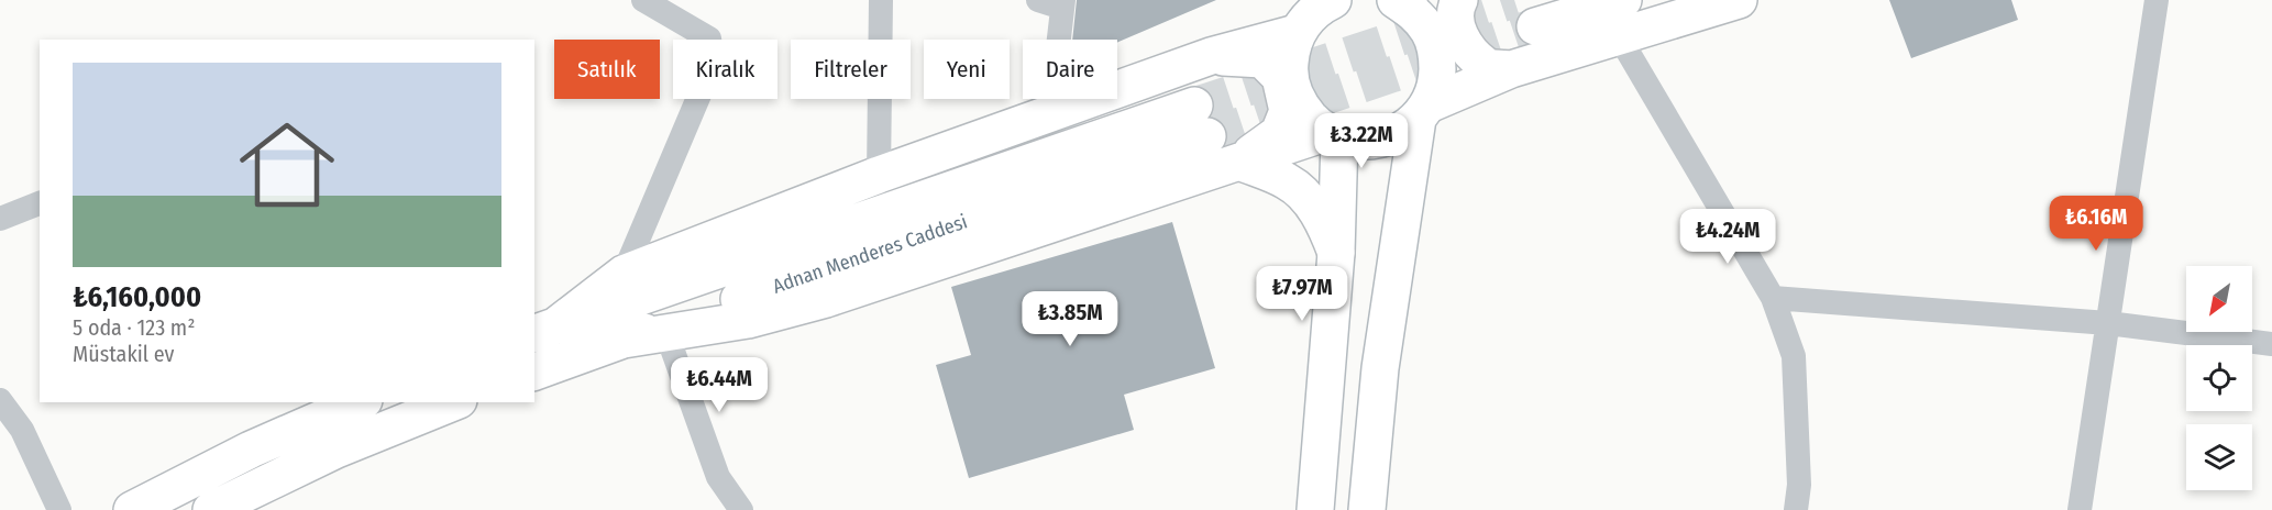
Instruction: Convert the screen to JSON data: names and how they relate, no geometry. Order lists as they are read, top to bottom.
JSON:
{
  "streets": {
    "main road": ["Adnan Menderes Caddesi"]
  },
  "north": "bottom left",
  "page": {
    "chip": [
      "Satılık",
      "Kiralık",
      "Filtreler",
      "Yeni",
      "Daire"
    ],
    "list": [
      {
        "name": "₺6,160,000",
        "note": "5 oda · 123 m² · Müstakil ev"
      }
    ],
    "price": [
      "₺3.22M",
      "₺6.16M",
      "₺4.24M",
      "₺7.97M",
      "₺3.85M",
      "₺6.44M"
    ]
  }
}
